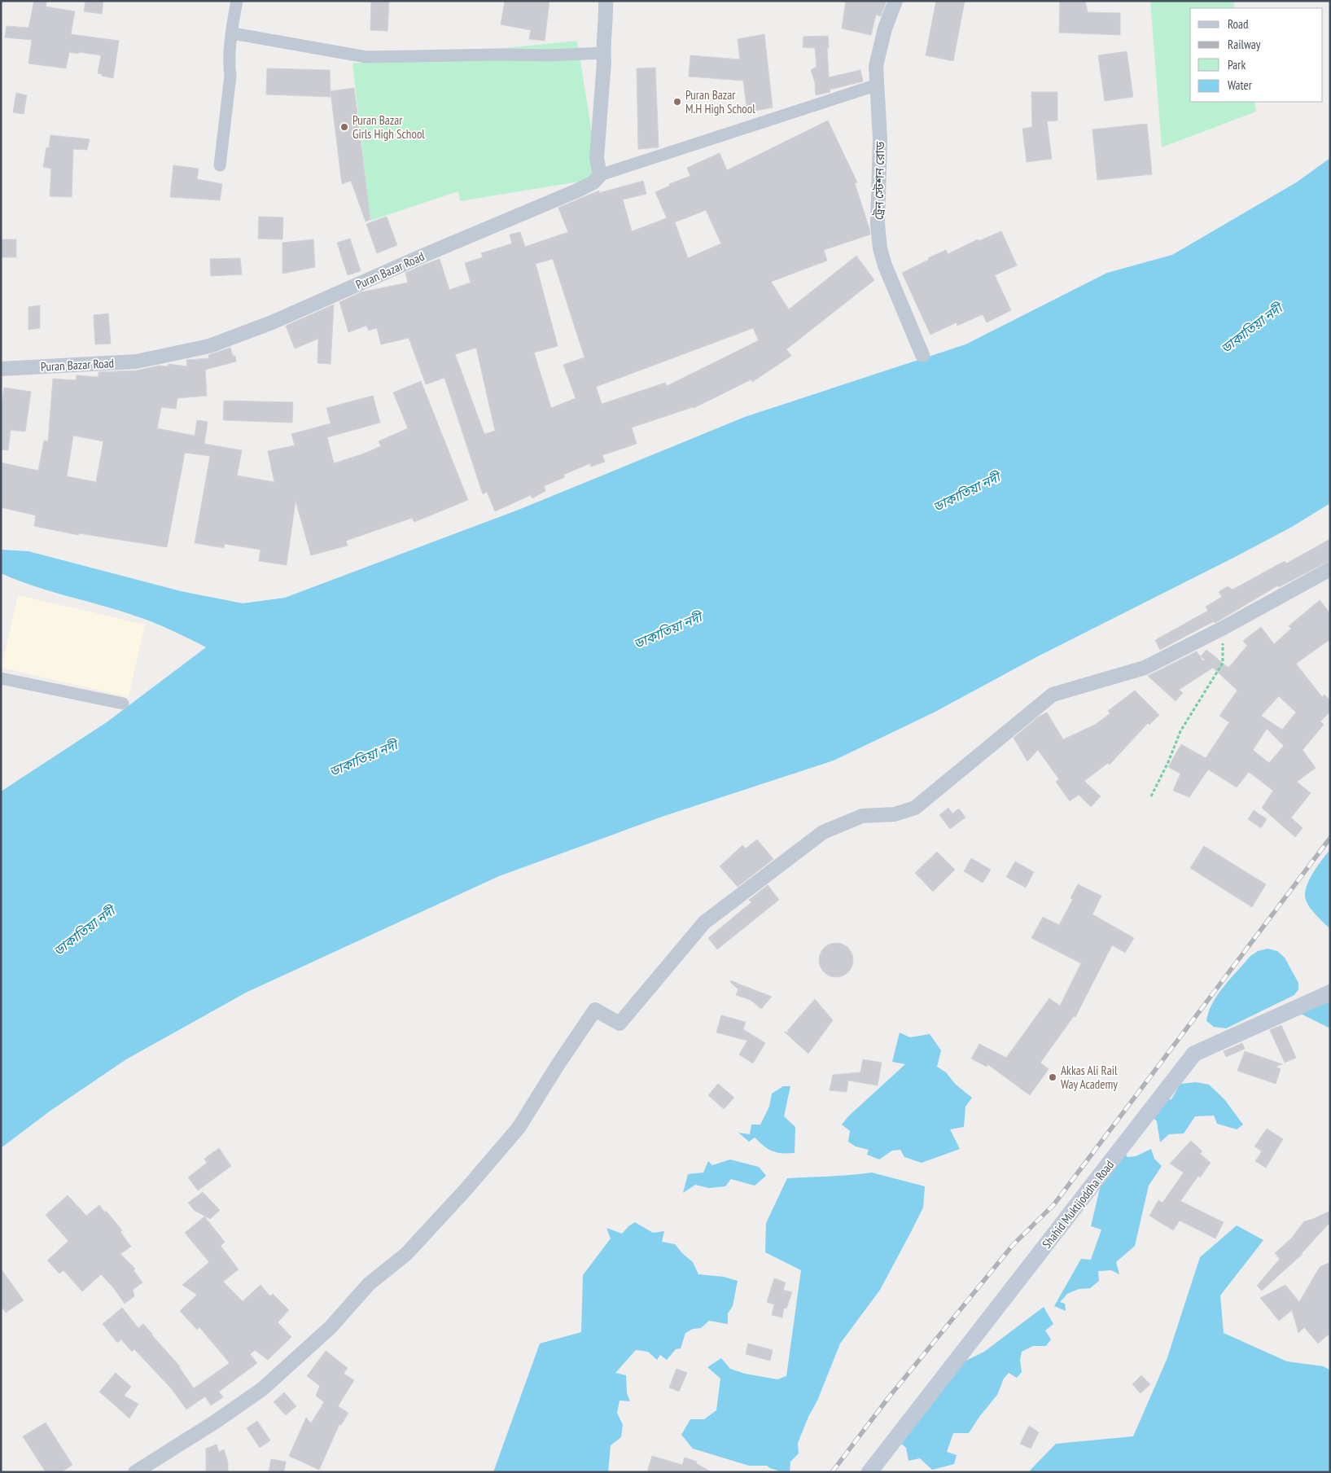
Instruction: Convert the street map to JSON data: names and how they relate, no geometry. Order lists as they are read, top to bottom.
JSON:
{
  "streets": {
    "main road": ["Shahid Muktijoddha Road"],
    "street": ["ট্রেন স্টেশন রোড", "Puran Bazar Road"]
  },
  "water": ["ডাকাতিয়া নদী"],
  "places": ["Puran Bazar M.H High School", "Puran Bazar Girls High School", "Akkas Ali Rail Way Academy"],
  "legend": [
    "Road",
    "Railway",
    "Park",
    "Water"
  ]
}
